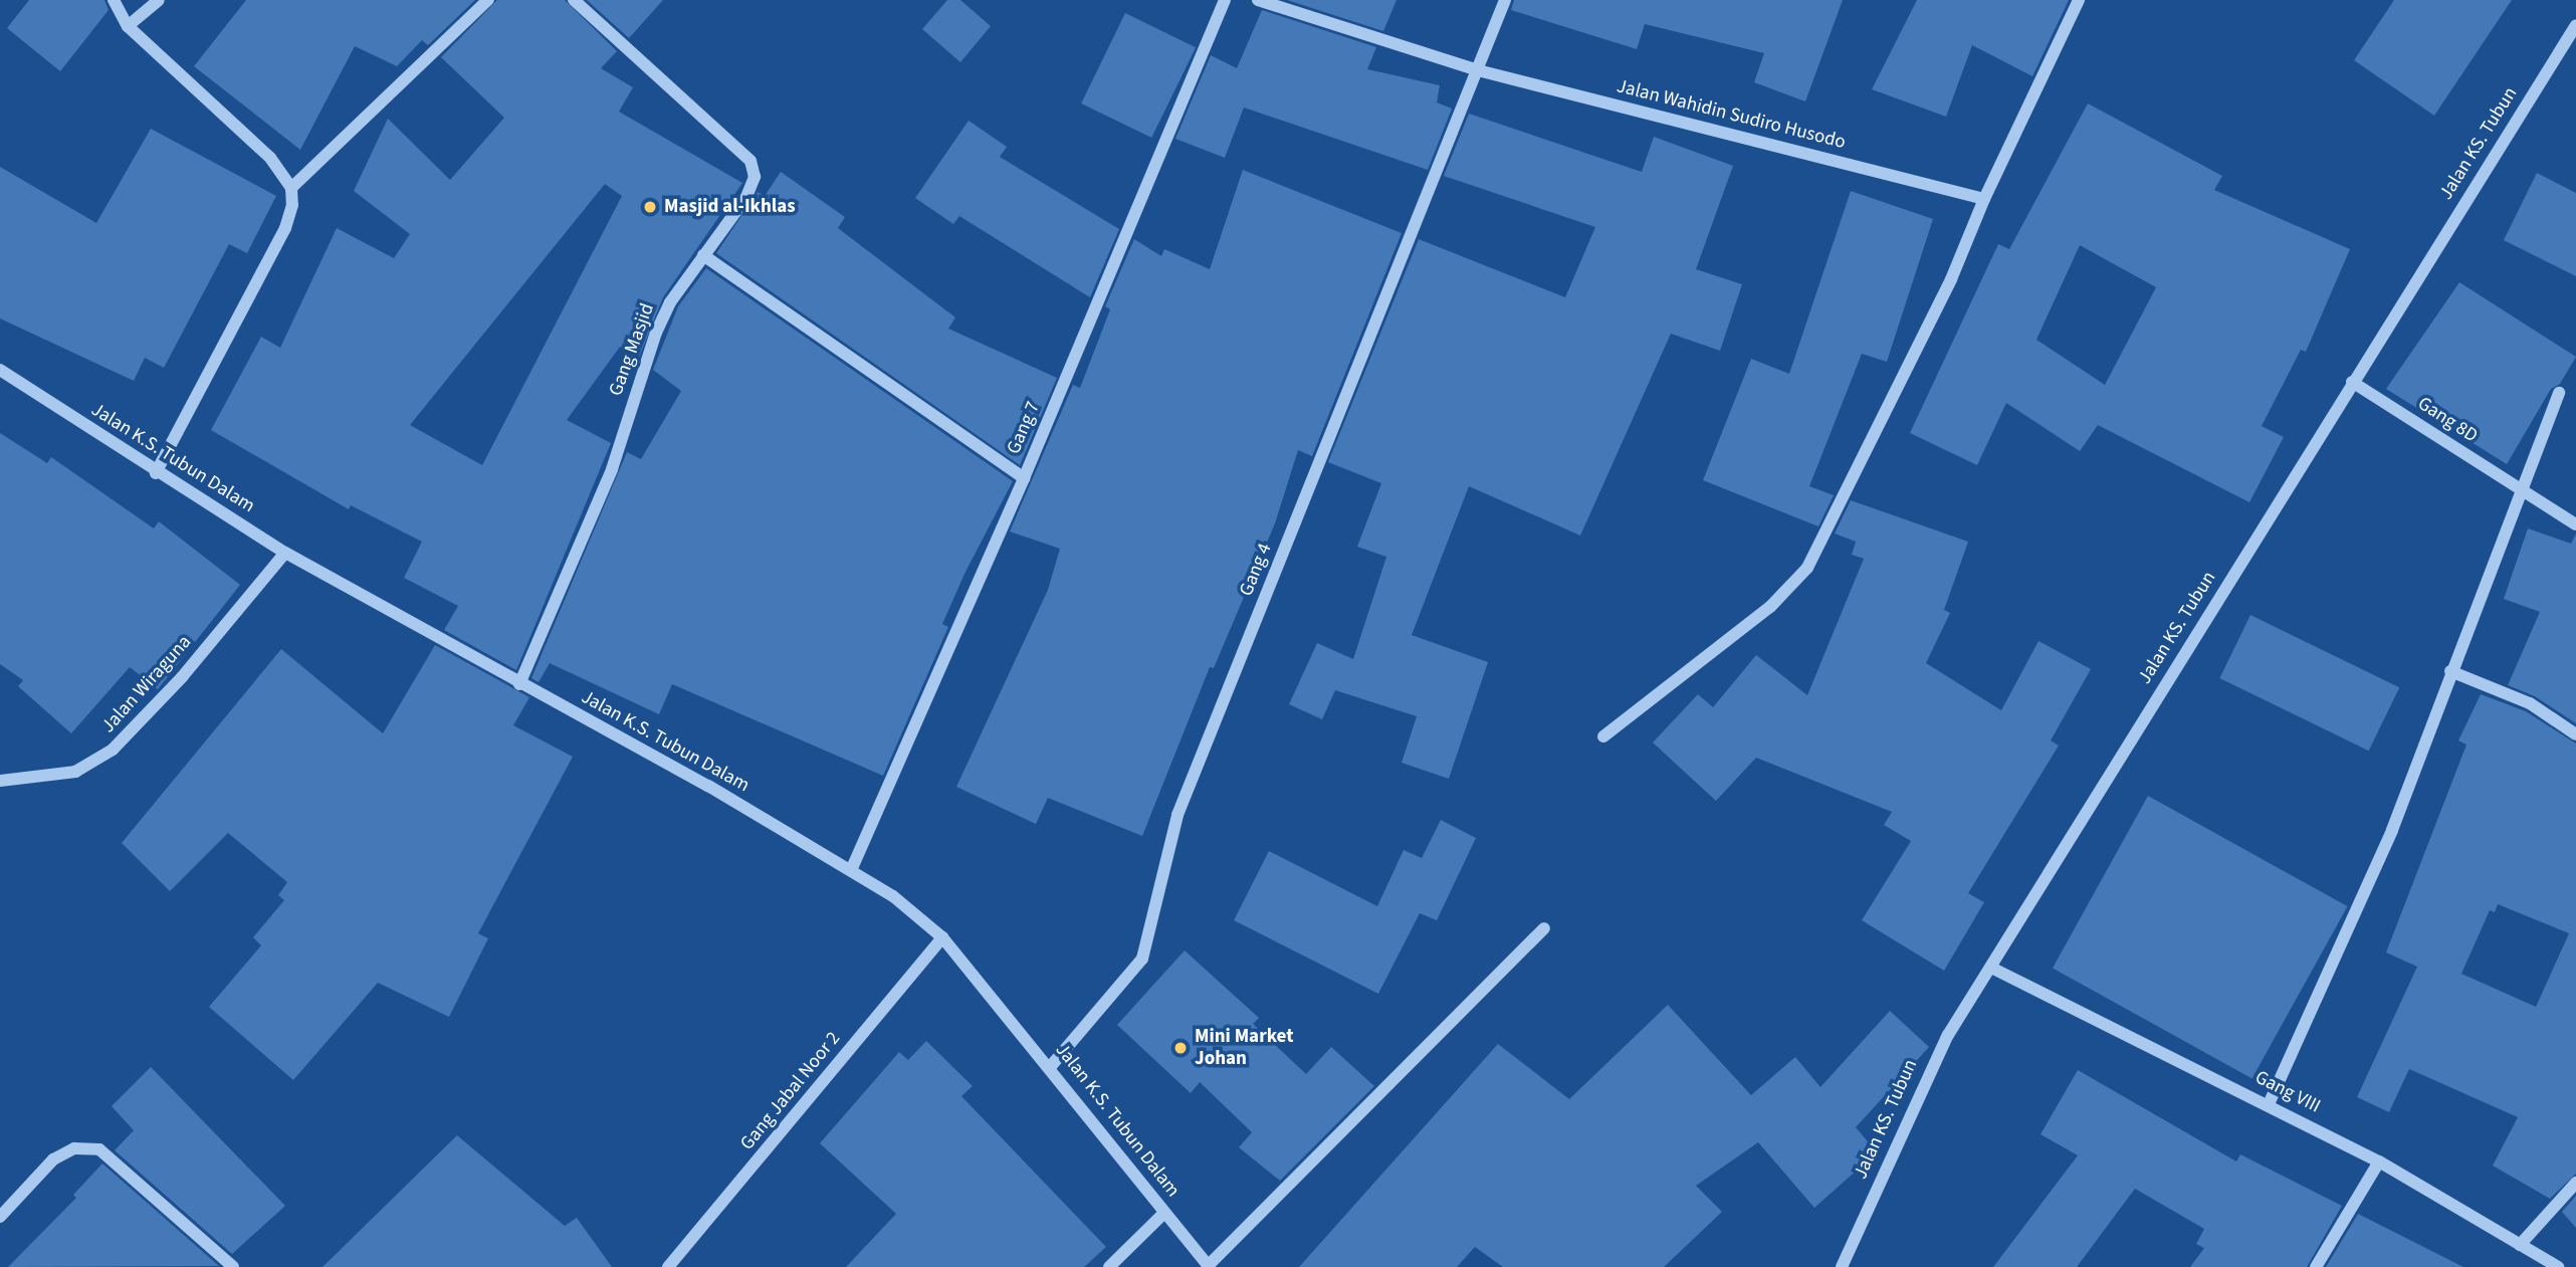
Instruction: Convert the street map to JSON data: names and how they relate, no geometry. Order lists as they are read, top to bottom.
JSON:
{
  "streets": {
    "street": [
      "Jalan Wahidin Sudiro Husodo",
      "Jalan KS. Tubun",
      "Gang Masjid",
      "Gang 8D",
      "Gang 7",
      "Jalan K.S. Tubun Dalam",
      "Gang 4",
      "Jalan Wiraguna",
      "Gang Jabal Noor 2",
      "Gang VIII"
    ]
  },
  "crossings": [
    ["Jalan Wahidin Sudiro Husodo", "Gang 4"],
    ["Jalan KS. Tubun", "Gang 8D"],
    ["Jalan KS. Tubun", "Gang VIII"],
    ["Gang Masjid", "Jalan K.S. Tubun Dalam"],
    ["Gang 7", "Jalan K.S. Tubun Dalam"],
    ["Jalan K.S. Tubun Dalam", "Gang 4"],
    ["Jalan K.S. Tubun Dalam", "Jalan Wiraguna"],
    ["Jalan K.S. Tubun Dalam", "Gang Jabal Noor 2"]
  ],
  "places": ["Masjid al-Ikhlas", "Mini Market Johan"]
}
